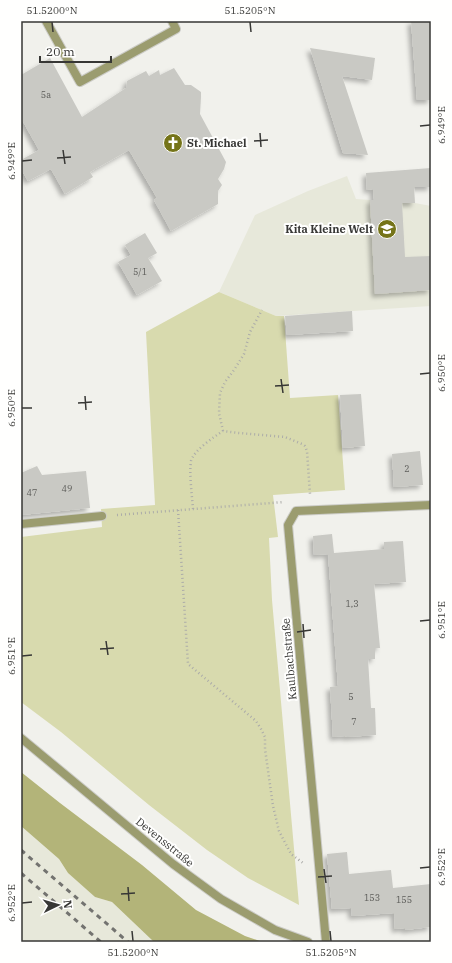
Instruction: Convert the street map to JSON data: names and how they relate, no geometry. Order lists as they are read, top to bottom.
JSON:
{
  "streets": {
    "street": ["Kaulbachstraße", "Devensstraße"]
  },
  "places": {
    "church": ["St. Michael"],
    "school or university": ["Kita Kleine Welt"]
  },
  "house_numbers": [
    "5a",
    "5/1",
    "2",
    "49",
    "47",
    "1,3",
    "5",
    "7",
    "153",
    "155"
  ],
  "scale_bar": "20 m",
  "north": "right",
  "coordinates": [
    "51.5200°N",
    "51.5205°N",
    "6.949°E",
    "6.950°E",
    "6.951°E",
    "6.952°E"
  ]
}
